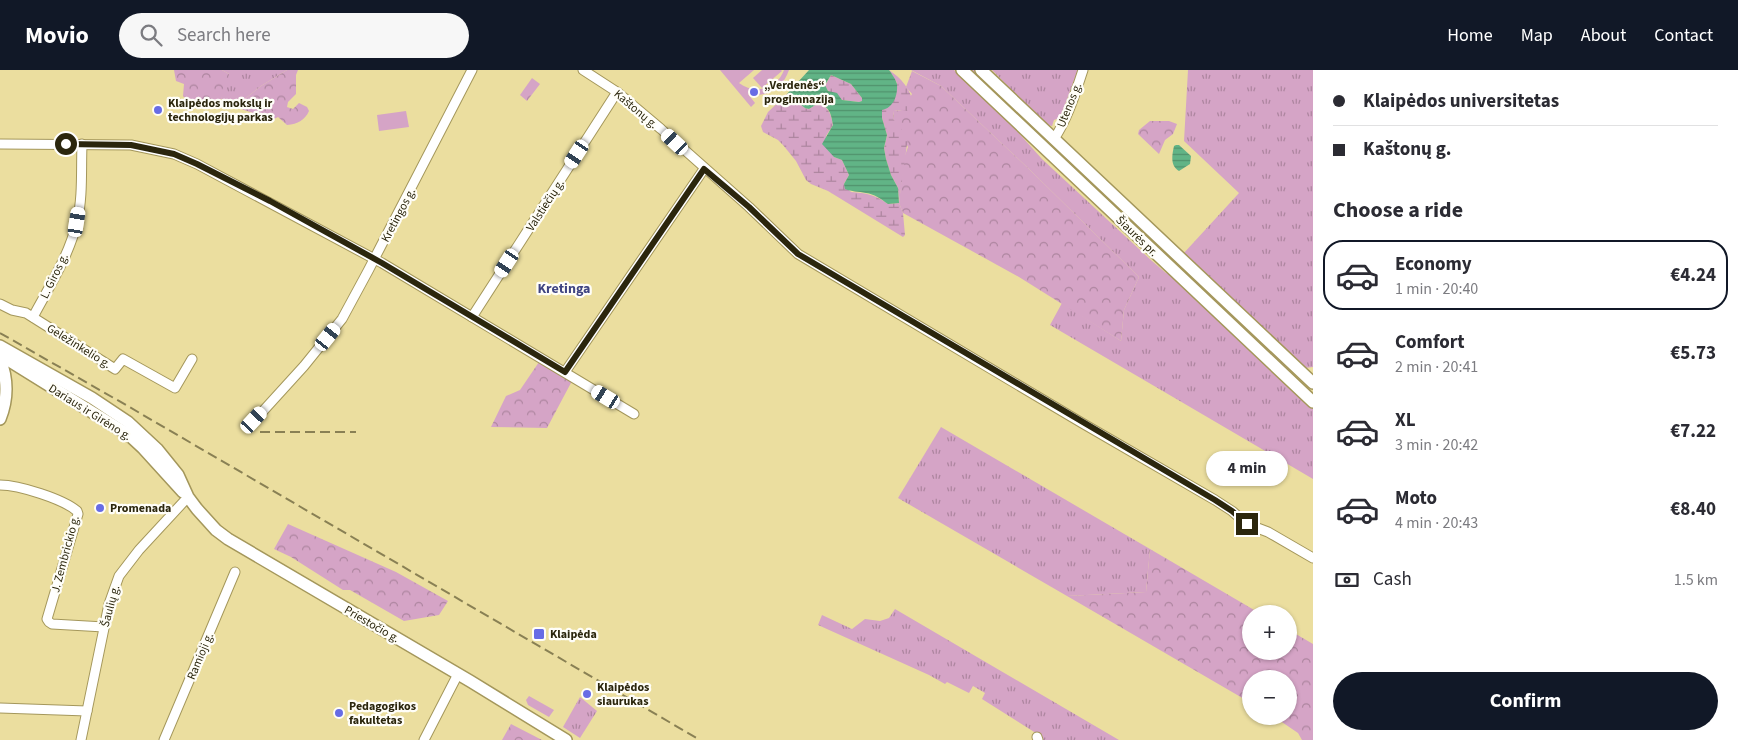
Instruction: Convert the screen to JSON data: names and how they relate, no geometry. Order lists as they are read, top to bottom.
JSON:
{
  "streets": {
    "main road": ["Šiaurės pr.", "Dariaus ir Girėno g.", "Priestočio g."],
    "street": [
      "Utenos g.",
      "Kaštonų g.",
      "Valstiečių g.",
      "Kretingos g.",
      "L. Giros g.",
      "Geležinkelio g.",
      "J. Zembrickio g.",
      "Šaulių g.",
      "Ramioji g."
    ]
  },
  "crossings": [
    ["Utenos g.", "Šiaurės pr."],
    ["Kaštonų g.", "Valstiečių g."],
    ["L. Giros g.", "Geležinkelio g."],
    ["Dariaus ir Girėno g.", "Šaulių g."],
    ["Dariaus ir Girėno g.", "Priestočio g."],
    ["J. Zembrickio g.", "Šaulių g."],
    ["Šaulių g.", "Priestočio g."]
  ],
  "districts": ["Kretinga"],
  "places": {
    "other": [
      "„Verdenės“ progimnazija",
      "Klaipėdos mokslų ir technologijų parkas",
      "Promenada",
      "Klaipėdos siaurukas",
      "Pedagogikos fakultetas"
    ],
    "transit": ["Klaipėda"]
  },
  "page": {
    "header": "Movio",
    "search": "Search here",
    "nav": [
      "Home",
      "Map",
      "About",
      "Contact"
    ],
    "banner": ["Klaipėdos universitetas", "Kaštonų g."],
    "heading": "Choose a ride",
    "list": [
      {
        "name": "Economy",
        "note": "1 min · 20:40",
        "value": "€4.24"
      },
      {
        "name": "Comfort",
        "note": "2 min · 20:41",
        "value": "€5.73"
      },
      {
        "name": "XL",
        "note": "3 min · 20:42",
        "value": "€7.22"
      },
      {
        "name": "Moto",
        "note": "4 min · 20:43",
        "value": "€8.40"
      }
    ],
    "bubble": "4 min",
    "pay": ["Cash", "1.5 km"],
    "map_buttons": ["+", "−"],
    "buttons": "Confirm"
  }
}
